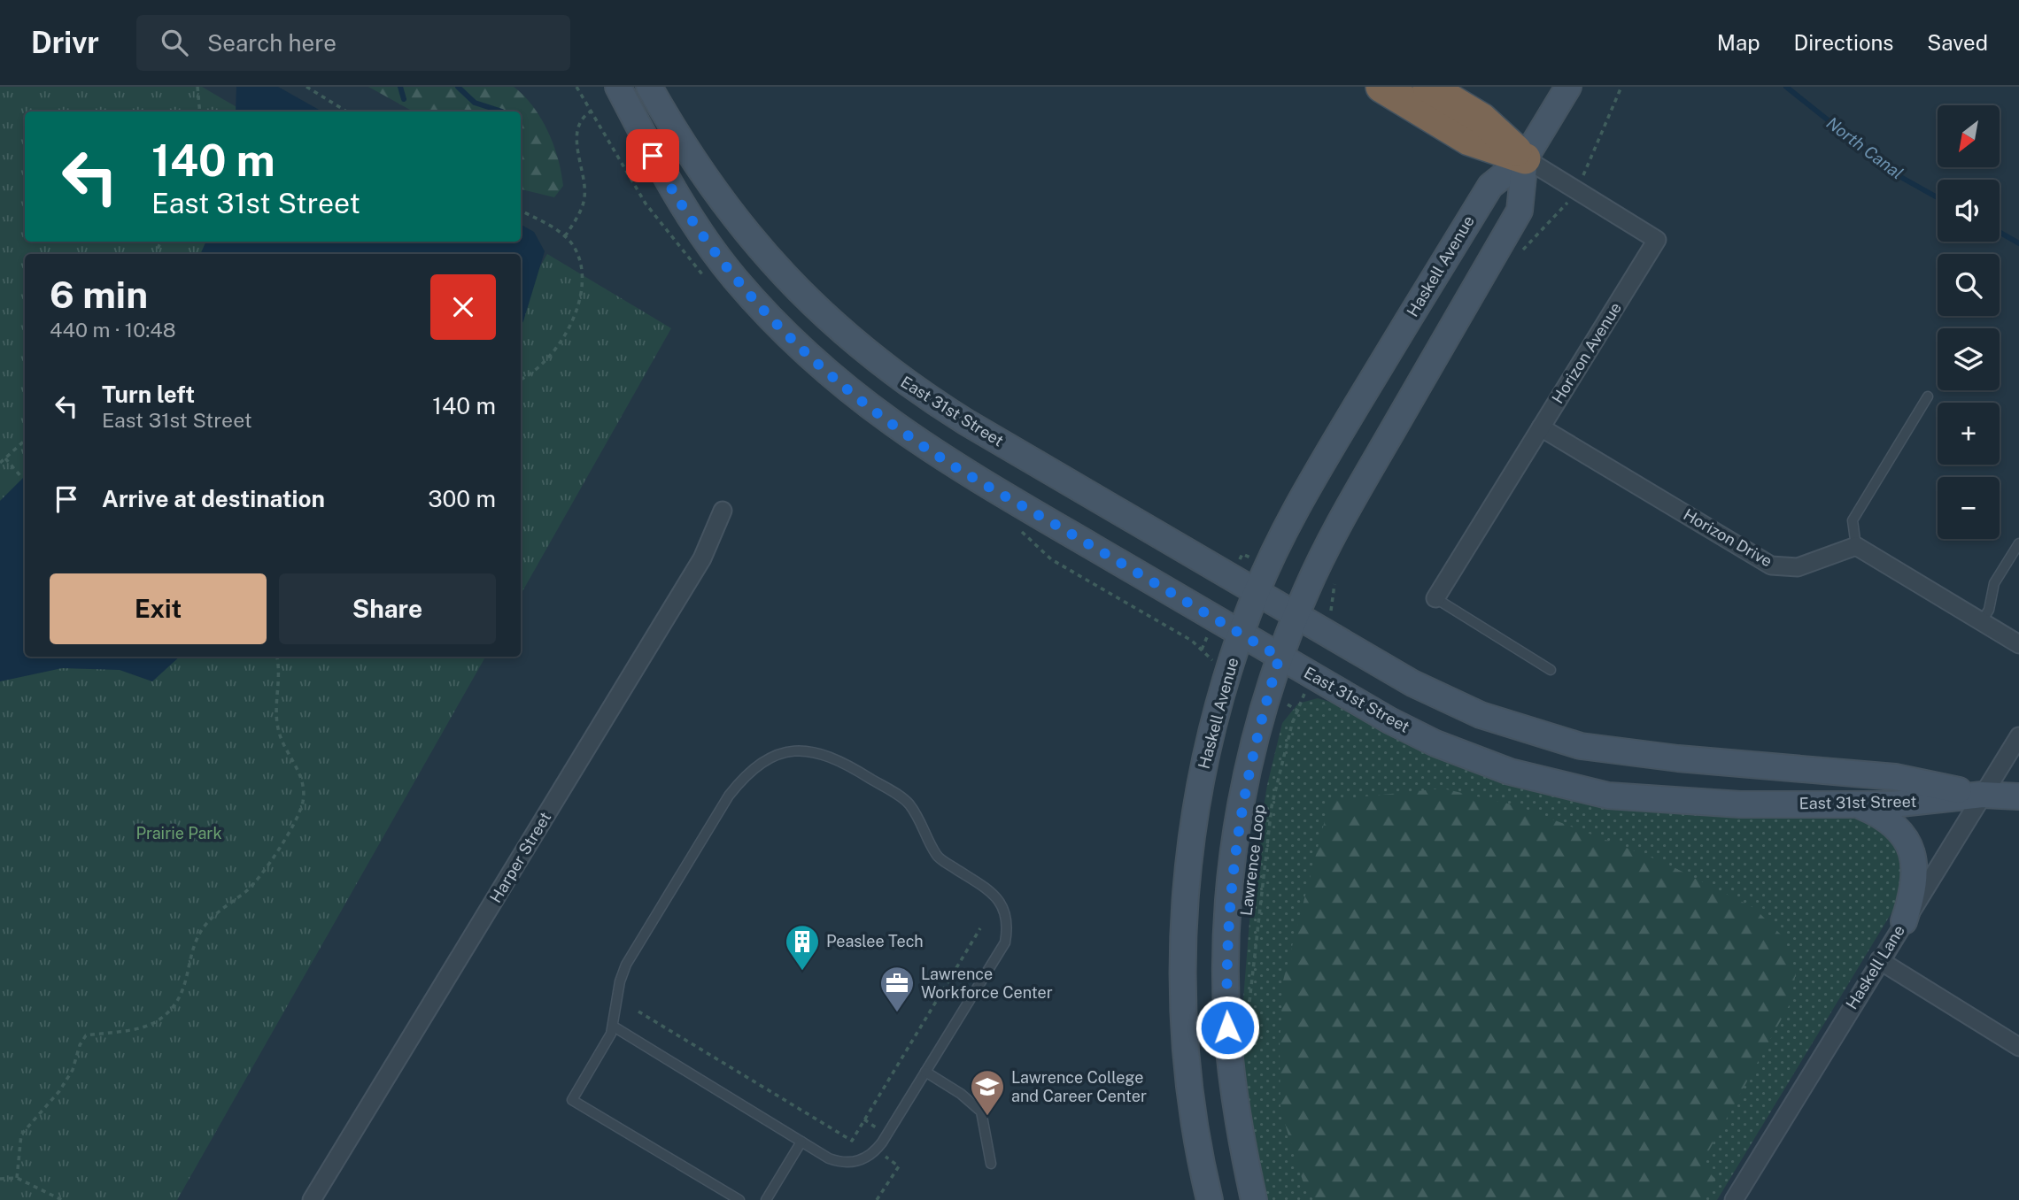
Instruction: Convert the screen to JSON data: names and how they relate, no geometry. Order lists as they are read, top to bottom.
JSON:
{
  "streets": {
    "main road": ["Haskell Avenue", "East 31st Street"],
    "street": [
      "Horizon Avenue",
      "Horizon Drive",
      "Harper Street",
      "Haskell Lane"
    ],
    "path": ["Lawrence Loop"]
  },
  "crossings": [
    ["Haskell Avenue", "Horizon Avenue"],
    ["Haskell Avenue", "East 31st Street"],
    ["Horizon Avenue", "Horizon Drive"],
    ["East 31st Street", "Haskell Lane"]
  ],
  "water": ["North Canal"],
  "parks": ["Prairie Park"],
  "places": {
    "building": ["Peaslee Tech"],
    "office": ["Lawrence Workforce Center"],
    "school or university": ["Lawrence College and Career Center"]
  },
  "north": "bottom left",
  "page": {
    "header": "Drivr",
    "search": "Search here",
    "nav": ["Map", "Directions", "Saved"],
    "map_buttons": ["+", "−"],
    "turn": ["140 m", "East 31st Street"],
    "heading": ["6 min", "440 m · 10:48"],
    "list": [
      {
        "name": "Turn left",
        "note": "East 31st Street",
        "value": "140 m"
      },
      {
        "name": "Arrive at destination",
        "value": "300 m"
      }
    ],
    "buttons": ["Exit", "Share"]
  }
}
